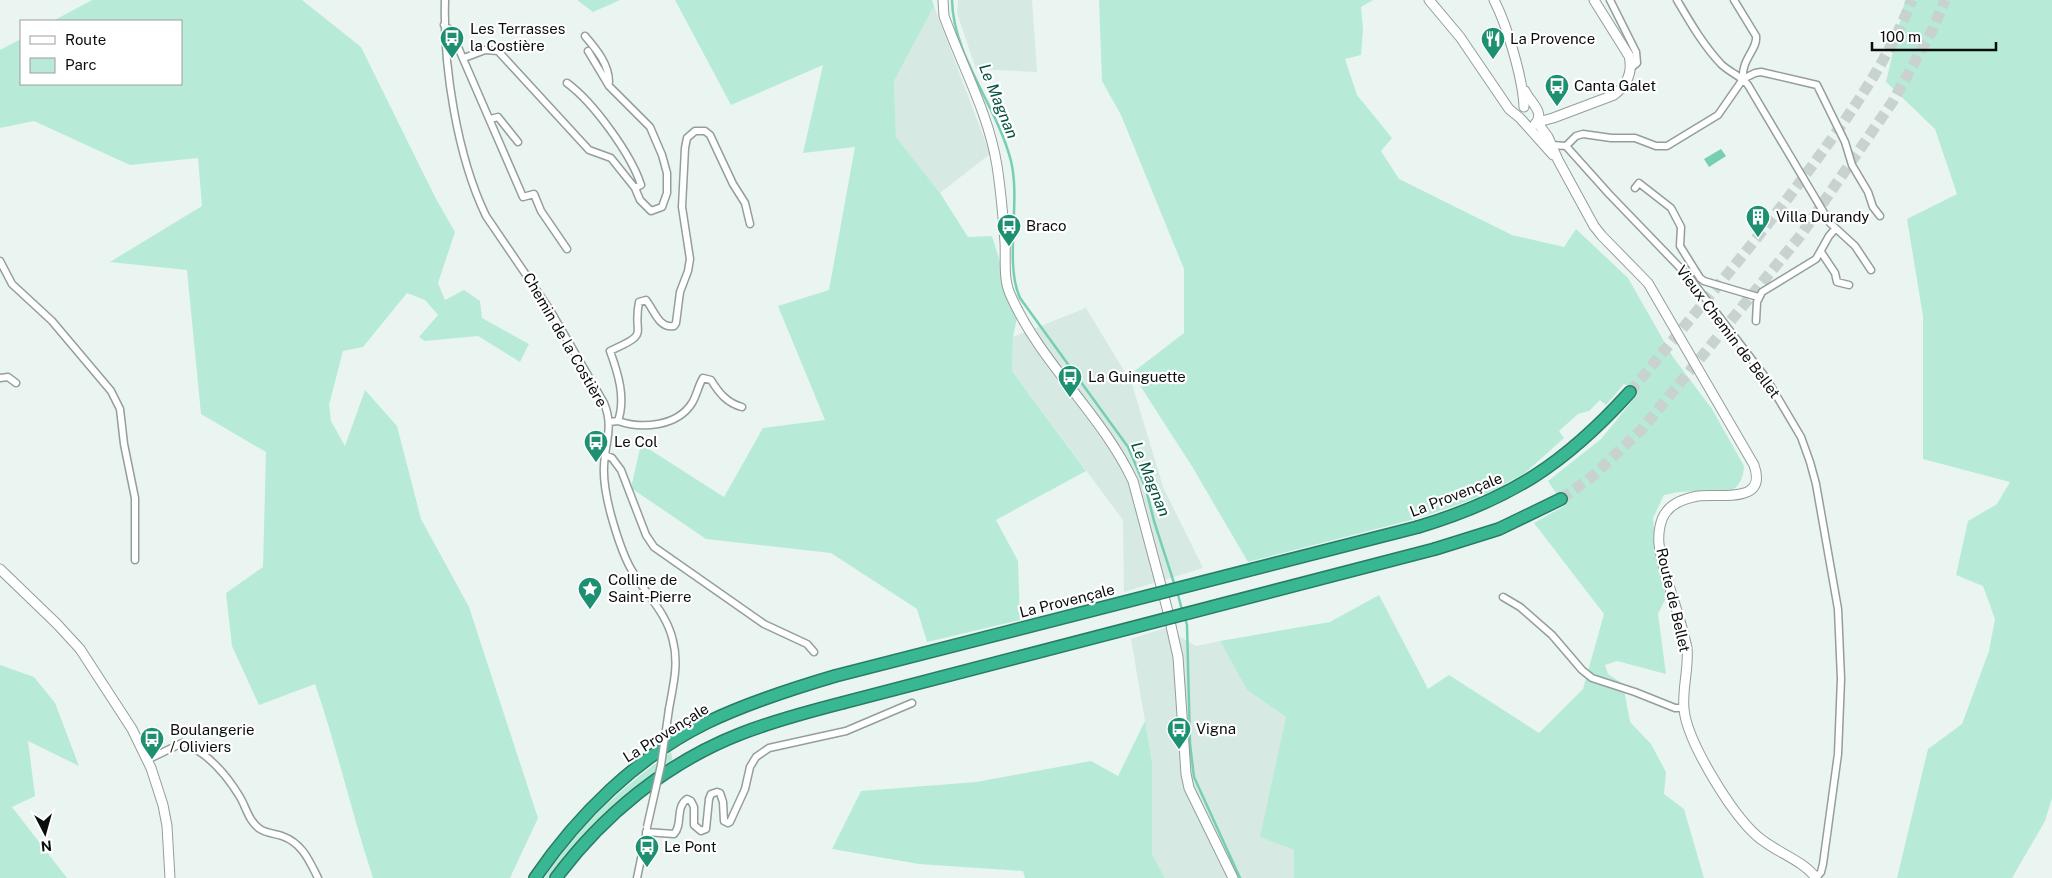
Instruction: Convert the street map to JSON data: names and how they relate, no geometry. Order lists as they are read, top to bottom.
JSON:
{
  "streets": {
    "highway": ["La Provençale"],
    "street": ["Vieux Chemin de Bellet", "Chemin de la Costière", "Route de Bellet"]
  },
  "crossings": [
    ["Vieux Chemin de Bellet", "Route de Bellet"]
  ],
  "water": ["Le Magnan"],
  "places": {
    "bus stop": [
      "Les Terrasses la Costière",
      "Canta Galet",
      "Braco",
      "La Guinguette",
      "Le Col",
      "Vigna",
      "Boulangerie / Oliviers",
      "Le Pont"
    ],
    "restaurant": ["La Provence"],
    "building": ["Villa Durandy"],
    "place": ["Colline de Saint-Pierre"]
  },
  "legend": ["Route", "Parc"],
  "scale_bar": "100 m",
  "north": "bottom"
}
